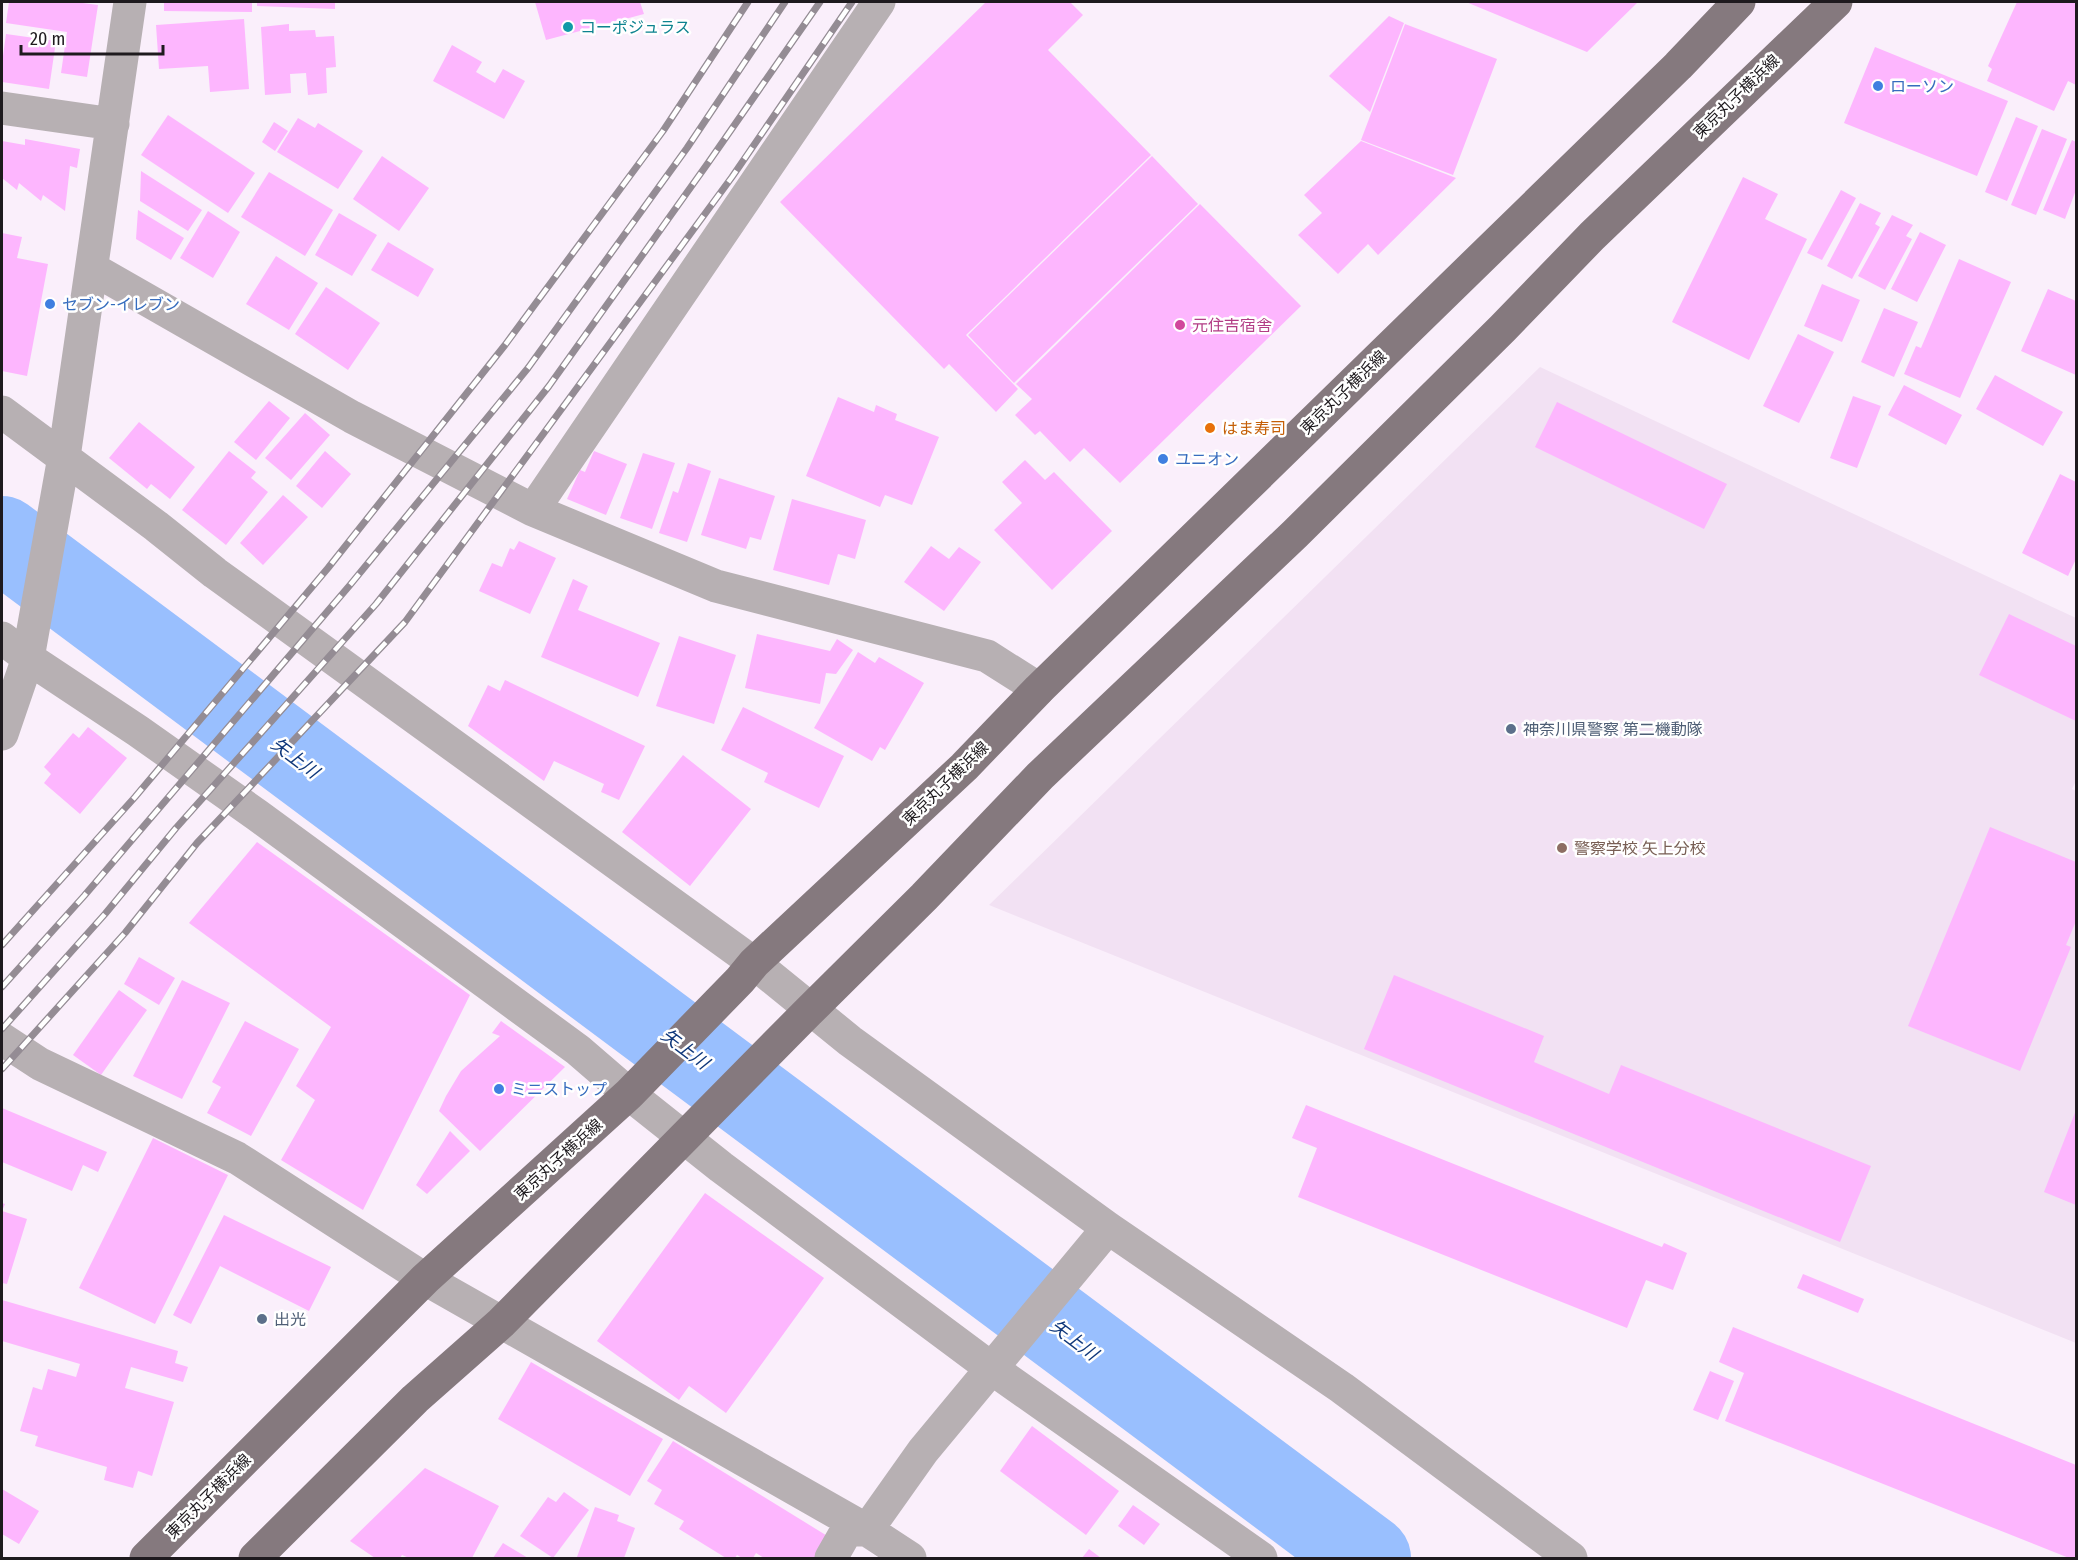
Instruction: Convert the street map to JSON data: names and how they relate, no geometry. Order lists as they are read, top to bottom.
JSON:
{
  "streets": {
    "main road": ["東京丸子横浜線"]
  },
  "water": ["矢上川"],
  "places": [
    "コーポジュラス",
    "ローソン",
    "セブン-イレブン",
    "元住吉宿舎",
    "はま寿司",
    "ユニオン",
    "神奈川県警察 第二機動隊",
    "警察学校 矢上分校",
    "ミニストップ",
    "出光"
  ],
  "scale_bar": "20 m"
}
